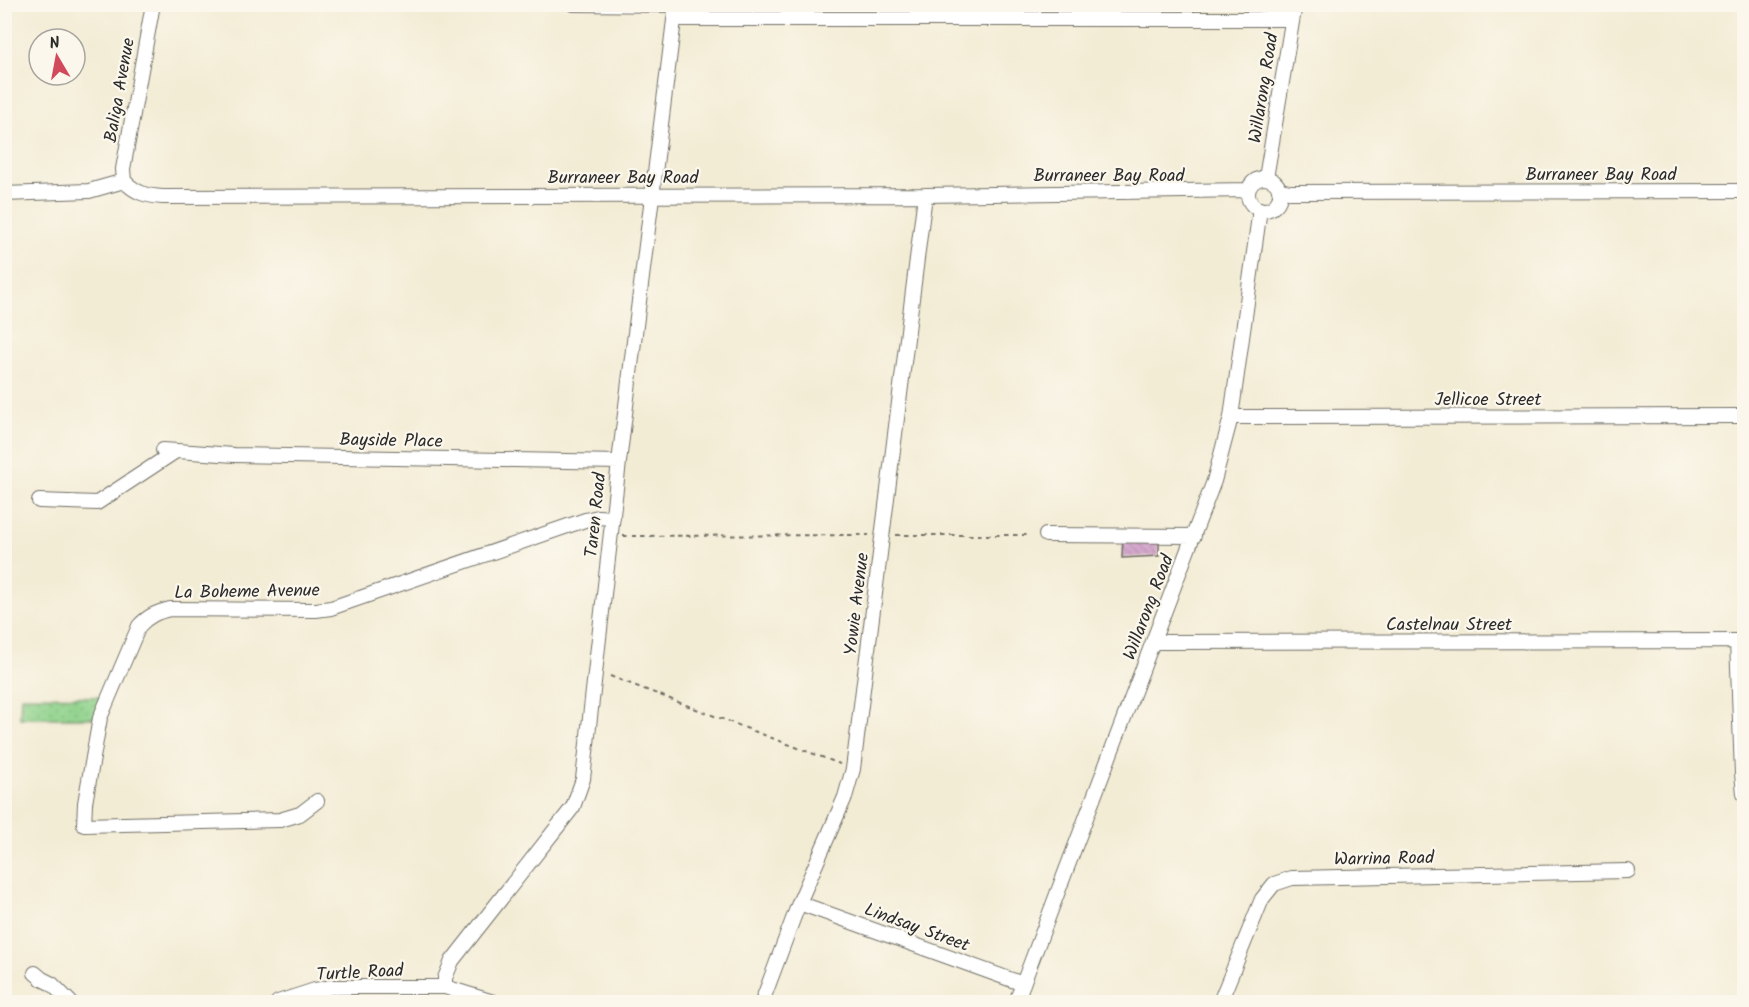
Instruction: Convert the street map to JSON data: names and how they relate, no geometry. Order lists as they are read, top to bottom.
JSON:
{
  "streets": {
    "street": [
      "Willarong Road",
      "Baliga Avenue",
      "Burraneer Bay Road",
      "Jellicoe Street",
      "Bayside Place",
      "Taren Road",
      "La Boheme Avenue",
      "Yowie Avenue",
      "Castelnau Street",
      "Warrina Road",
      "Lindsay Street",
      "Turtle Road"
    ]
  },
  "crossings": [
    ["Willarong Road", "Burraneer Bay Road"],
    ["Willarong Road", "Jellicoe Street"],
    ["Willarong Road", "Castelnau Street"],
    ["Willarong Road", "Lindsay Street"],
    ["Baliga Avenue", "Burraneer Bay Road"],
    ["Burraneer Bay Road", "Taren Road"],
    ["Burraneer Bay Road", "Yowie Avenue"],
    ["Bayside Place", "Taren Road"],
    ["Taren Road", "La Boheme Avenue"],
    ["Taren Road", "Turtle Road"],
    ["Yowie Avenue", "Lindsay Street"]
  ],
  "north": "top"
}
